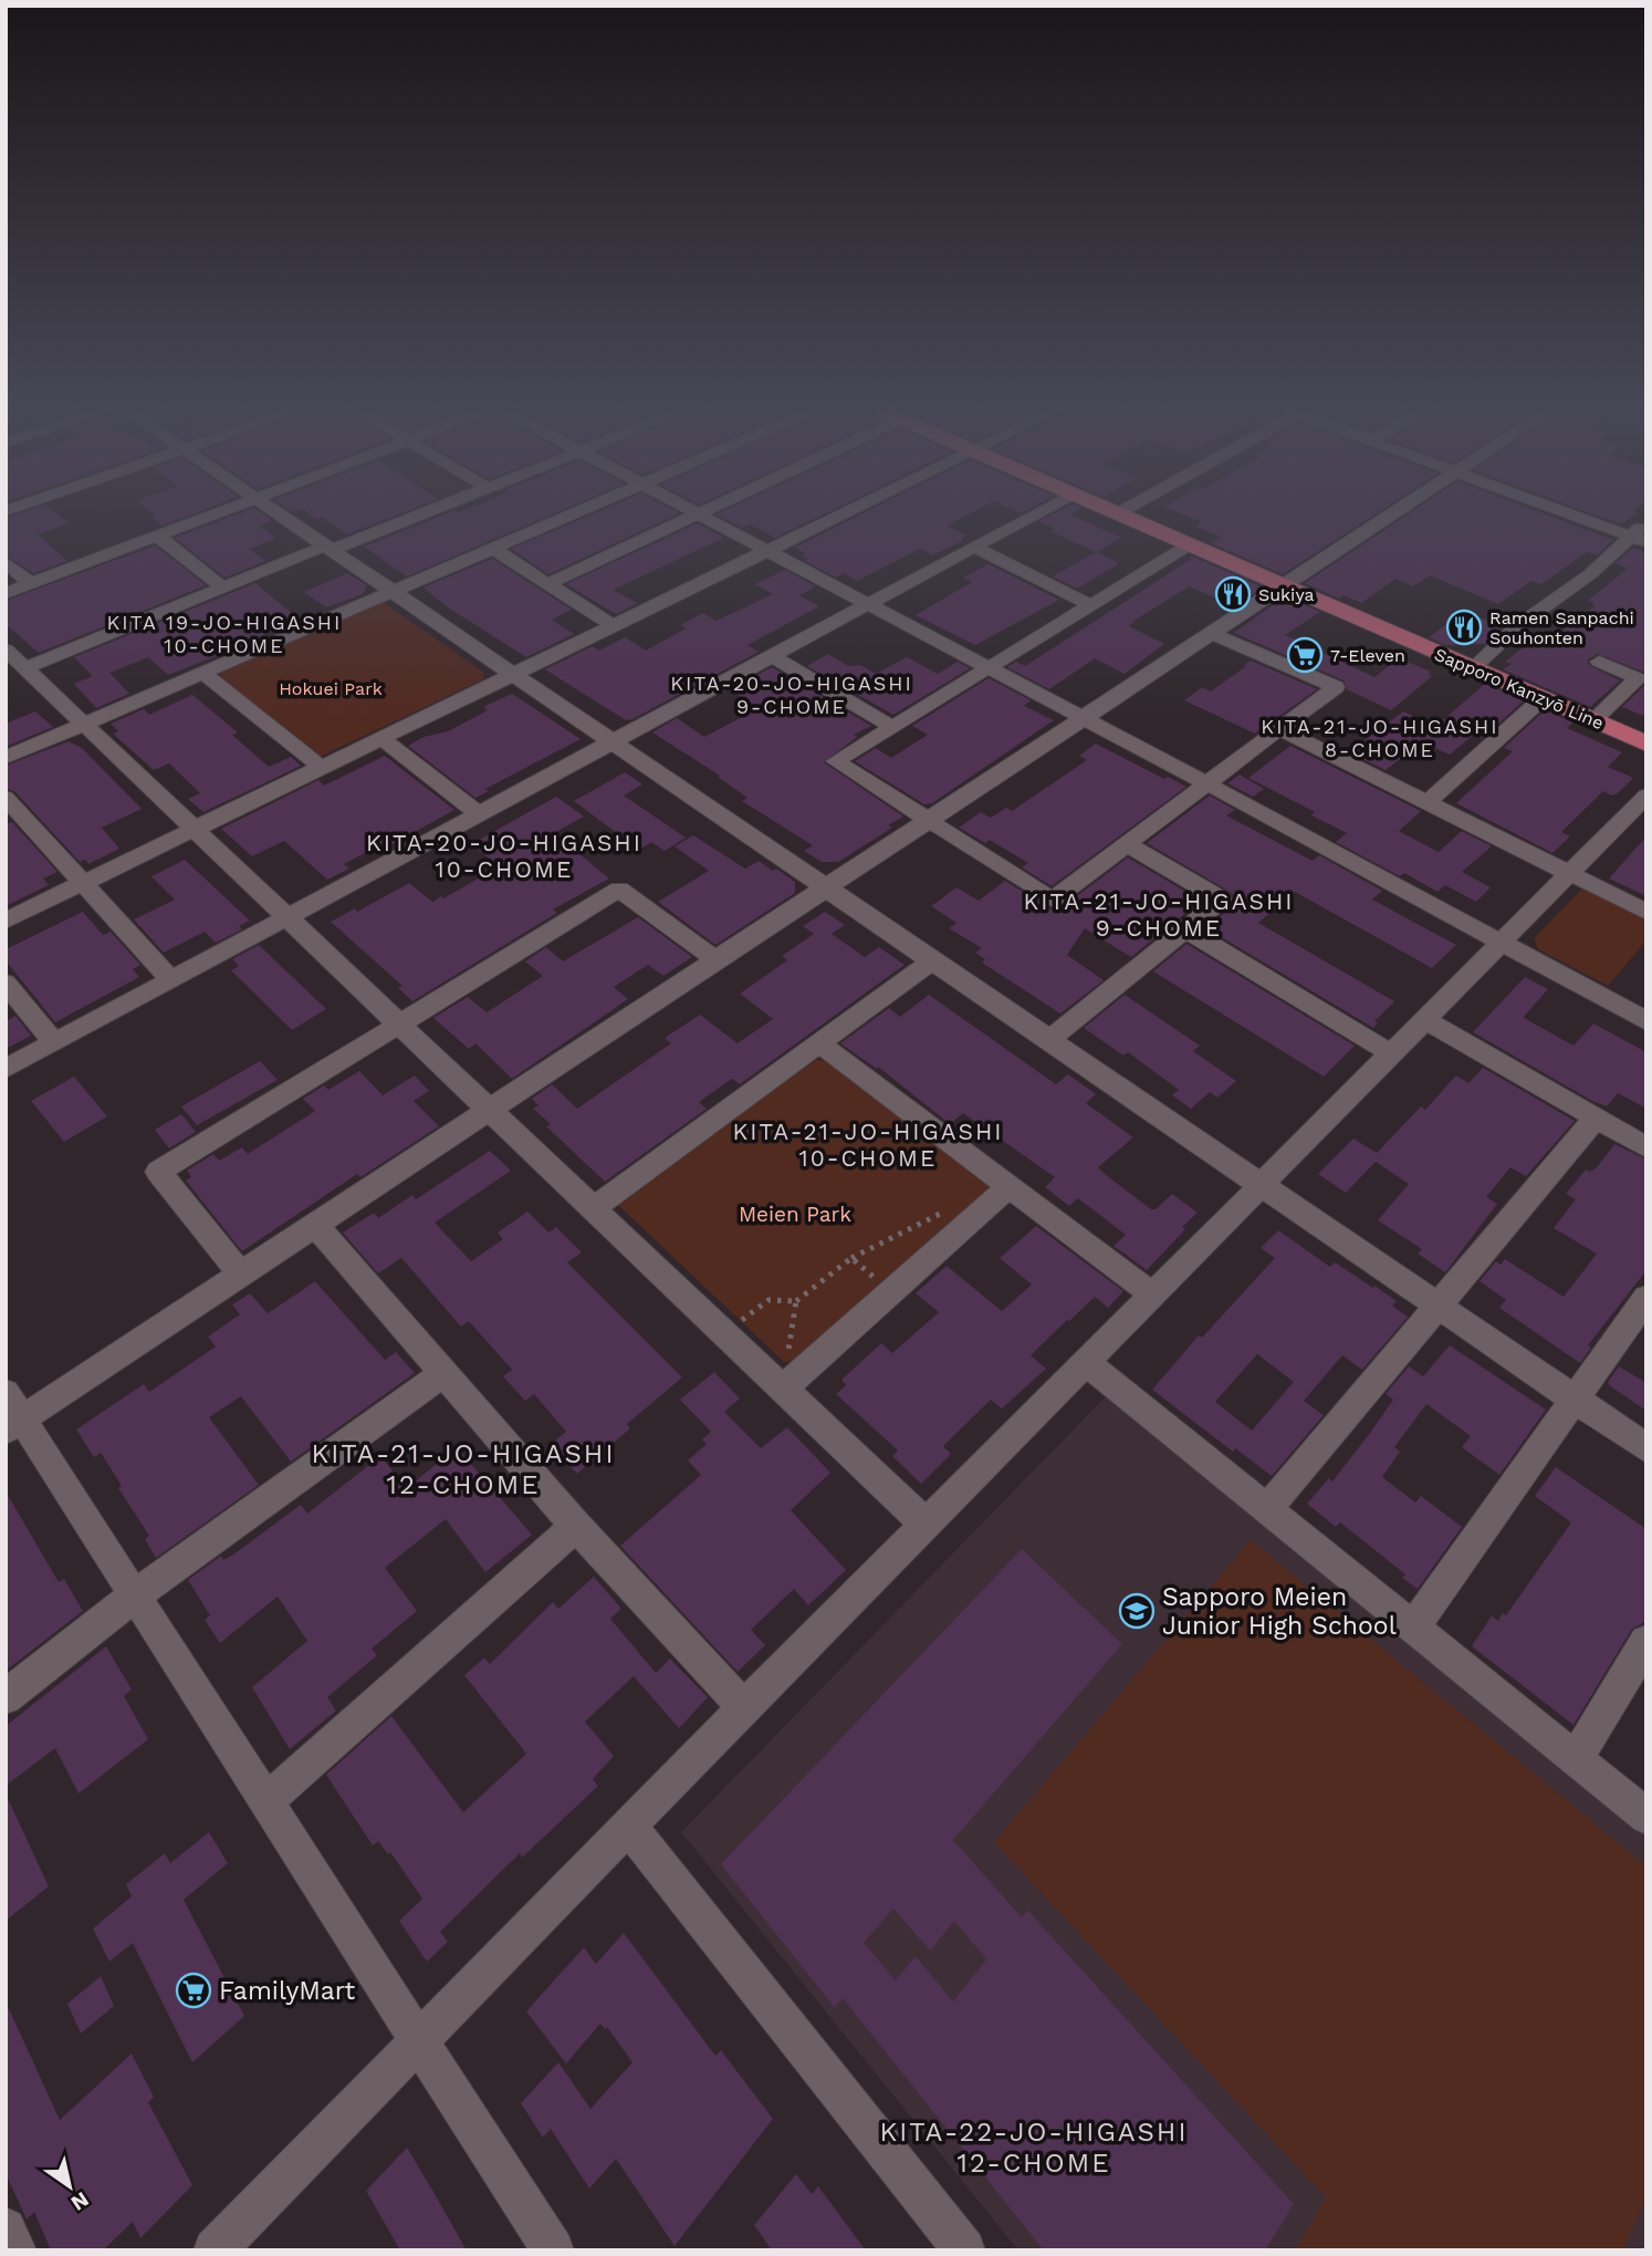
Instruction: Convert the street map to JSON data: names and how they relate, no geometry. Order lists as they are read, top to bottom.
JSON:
{
  "streets": {
    "main road": ["Sapporo Kanzyō Line"]
  },
  "districts": [
    "KITA 19-JO-HIGASHI 10-CHOME",
    "KITA-20-JO-HIGASHI 9-CHOME",
    "KITA-21-JO-HIGASHI 8-CHOME",
    "KITA-20-JO-HIGASHI 10-CHOME",
    "KITA-21-JO-HIGASHI 9-CHOME",
    "KITA-21-JO-HIGASHI 10-CHOME",
    "KITA-21-JO-HIGASHI 12-CHOME",
    "KITA-22-JO-HIGASHI 12-CHOME"
  ],
  "parks": ["Hokuei Park", "Meien Park"],
  "places": {
    "restaurant": ["Sukiya", "Ramen Sanpachi Souhonten"],
    "supermarket": ["7-Eleven", "FamilyMart"],
    "school or university": ["Sapporo Meien Junior High School"]
  },
  "north": "bottom right"
}
